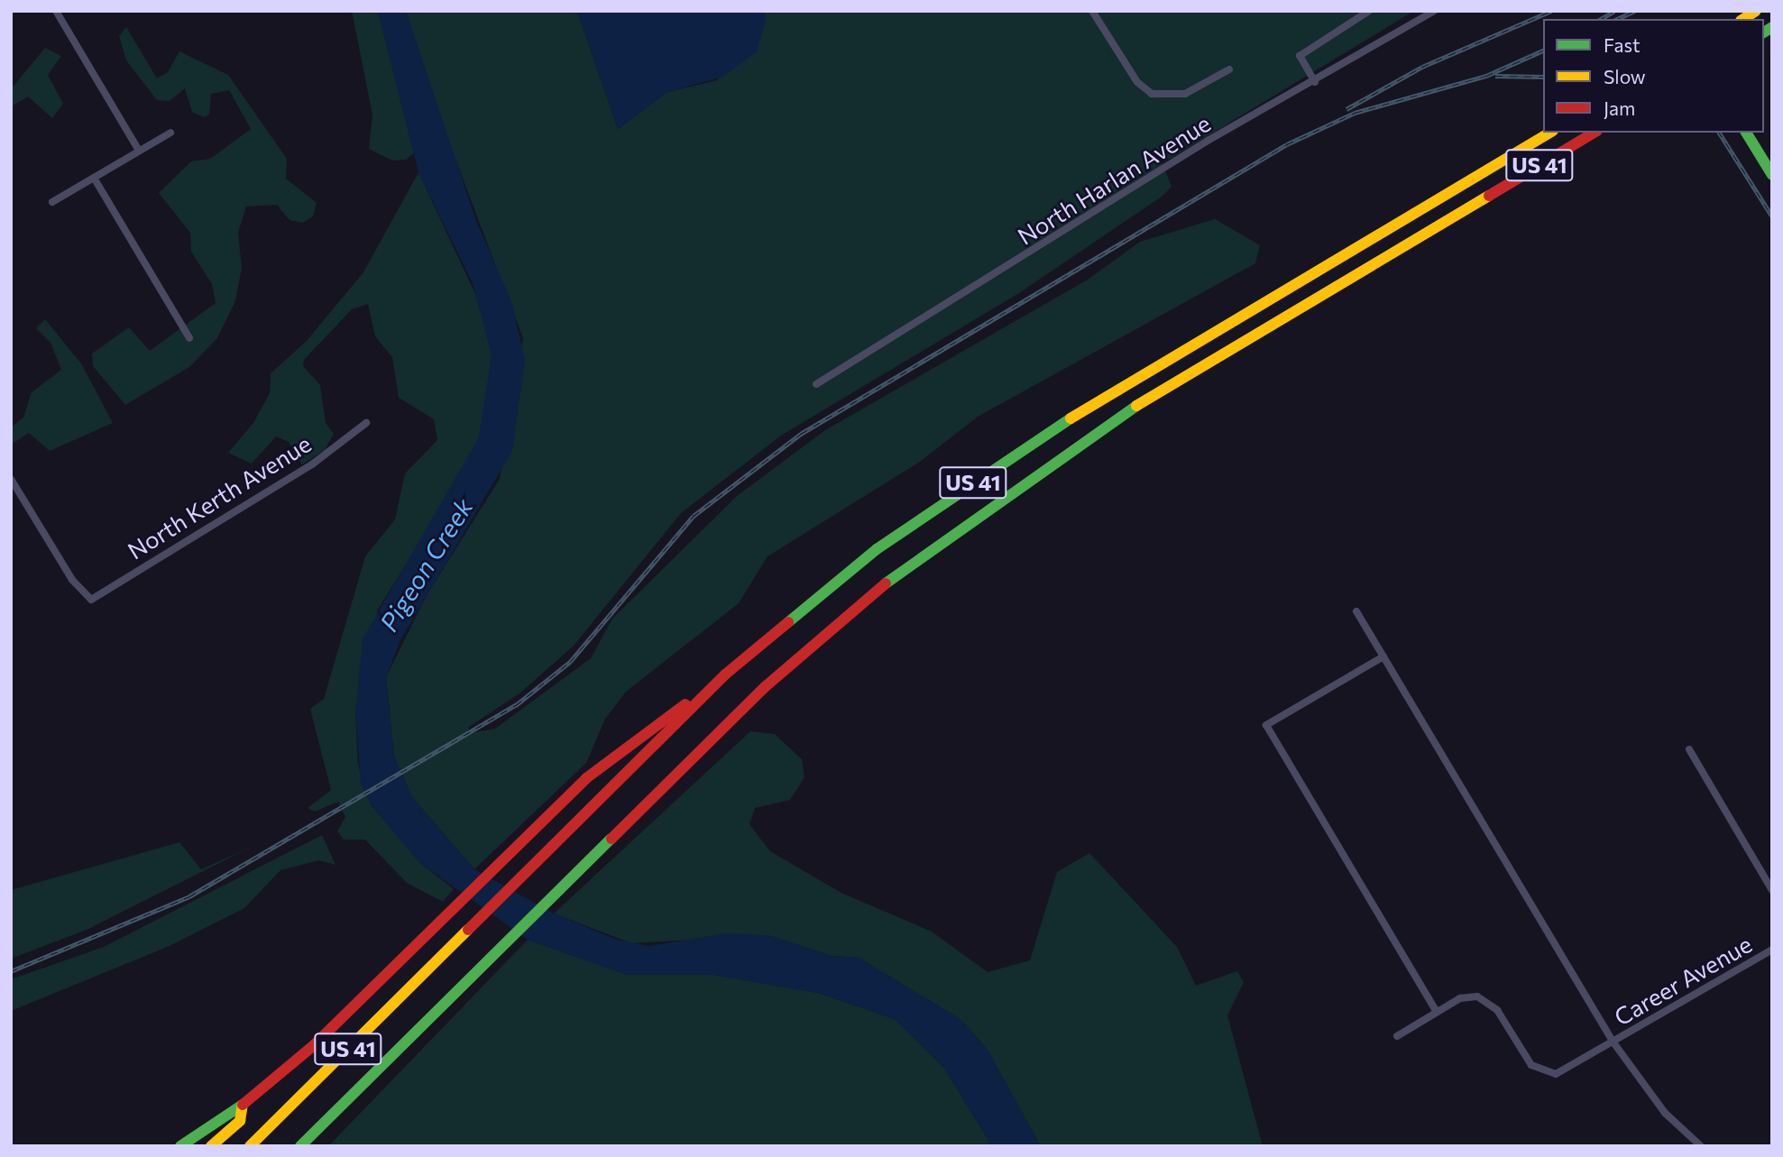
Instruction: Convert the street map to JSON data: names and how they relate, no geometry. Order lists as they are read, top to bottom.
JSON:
{
  "streets": {
    "main road": ["US 41"],
    "street": ["North Harlan Avenue", "North Kerth Avenue", "Career Avenue"]
  },
  "water": ["Pigeon Creek"],
  "legend": ["Fast", "Slow", "Jam"]
}
